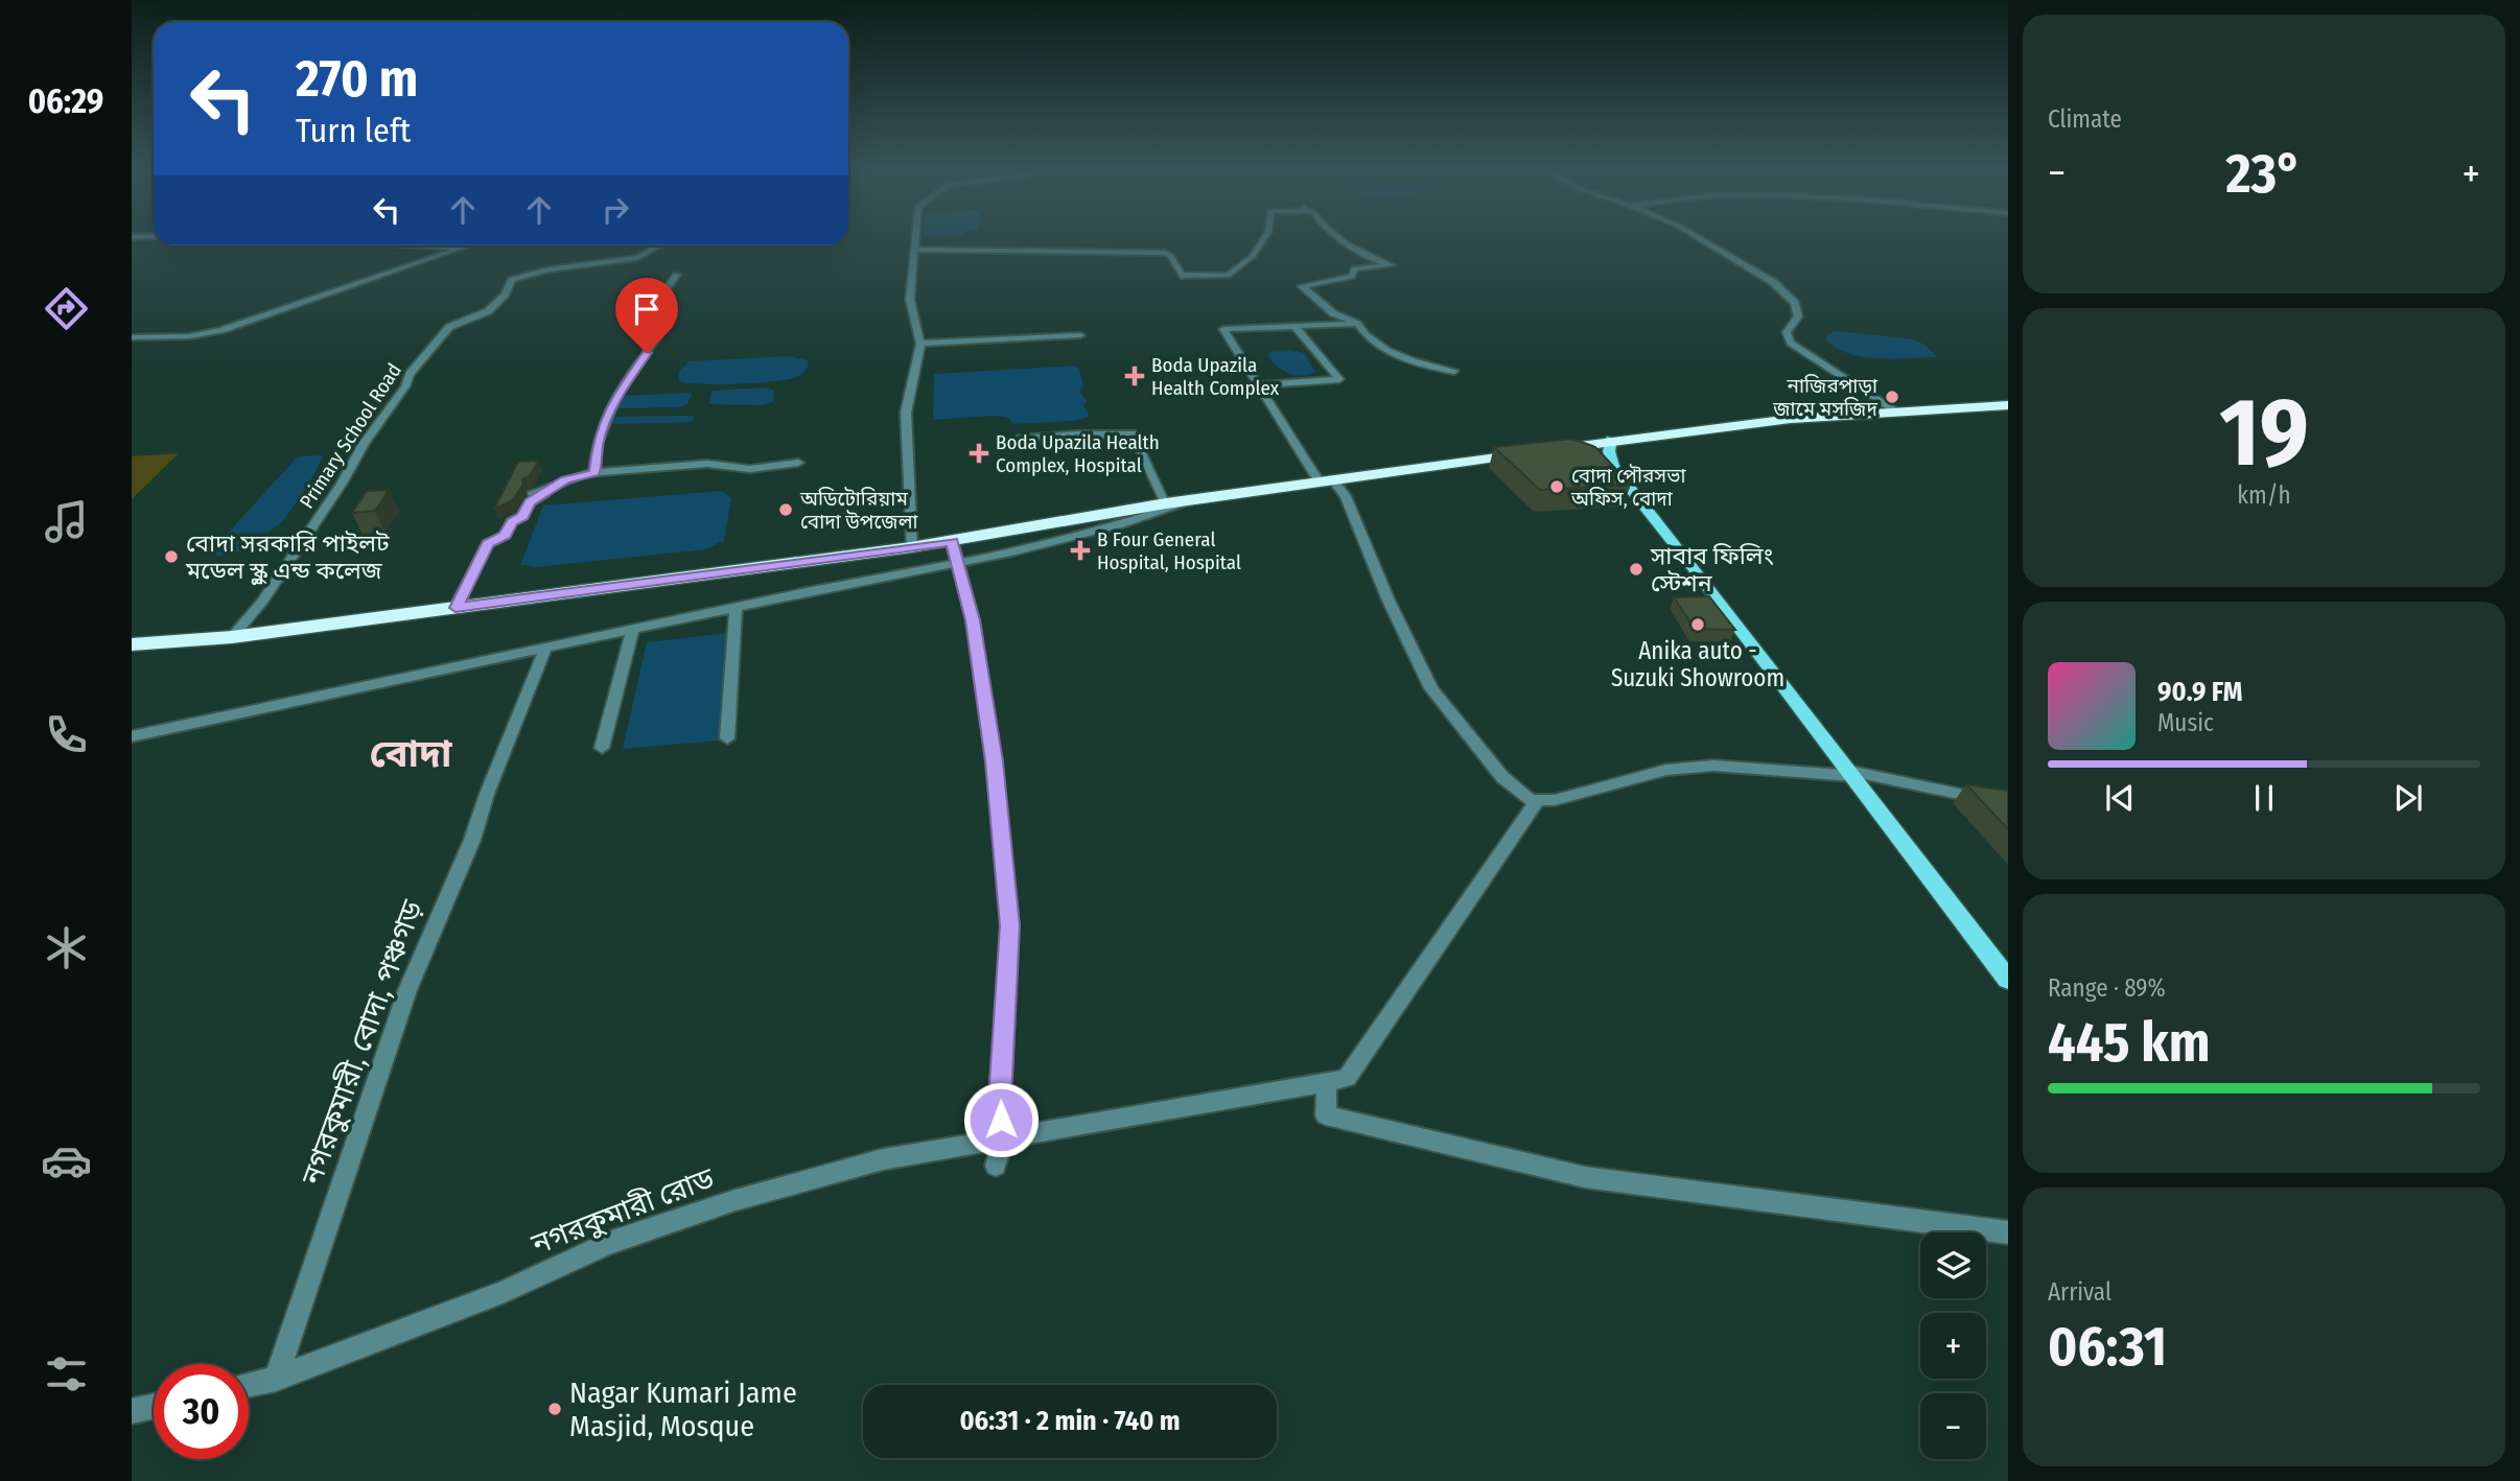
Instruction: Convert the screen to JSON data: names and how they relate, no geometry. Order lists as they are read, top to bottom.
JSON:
{
  "streets": {
    "street": ["Primary School Road", "নগরকুমারী, বোদা, পঞ্চগড়", "নগরকুমারী রোড"]
  },
  "crossings": [
    ["নগরকুমারী, বোদা, পঞ্চগড়", "নগরকুমারী রোড"]
  ],
  "districts": ["বোদা"],
  "places": {
    "health": ["Boda Upazila Health Complex", "Boda Upazila Health Complex, Hospital", "B Four General Hospital, Hospital"],
    "other": [
      "নাজিরপাড়া জামে মসজিদ",
      "বোদা পৌরসভা অফিস, বোদা",
      "অডিটোরিয়াম বোদা উপজেলা",
      "বোদা সরকারি পাইলট মডেল স্কুল এন্ড কলেজ",
      "সাবাব ফিলিং স্টেশন",
      "Anika auto - Suzuki Showroom",
      "Nagar Kumari Jame Masjid, Mosque"
    ]
  },
  "page": {
    "tabs": "06:29",
    "tile": [
      "Climate",
      ["19", "km/h"],
      ["Range · 89%", "445 km"],
      ["Arrival", "06:31"]
    ],
    "turn": ["270 m", "Turn left"],
    "heat": ["−", "23°", "+"],
    "song": ["90.9 FM", "Music"],
    "map_buttons": ["+", "−"],
    "limit": "30",
    "trip": "06:31 · 2 min · 740 m"
  }
}
